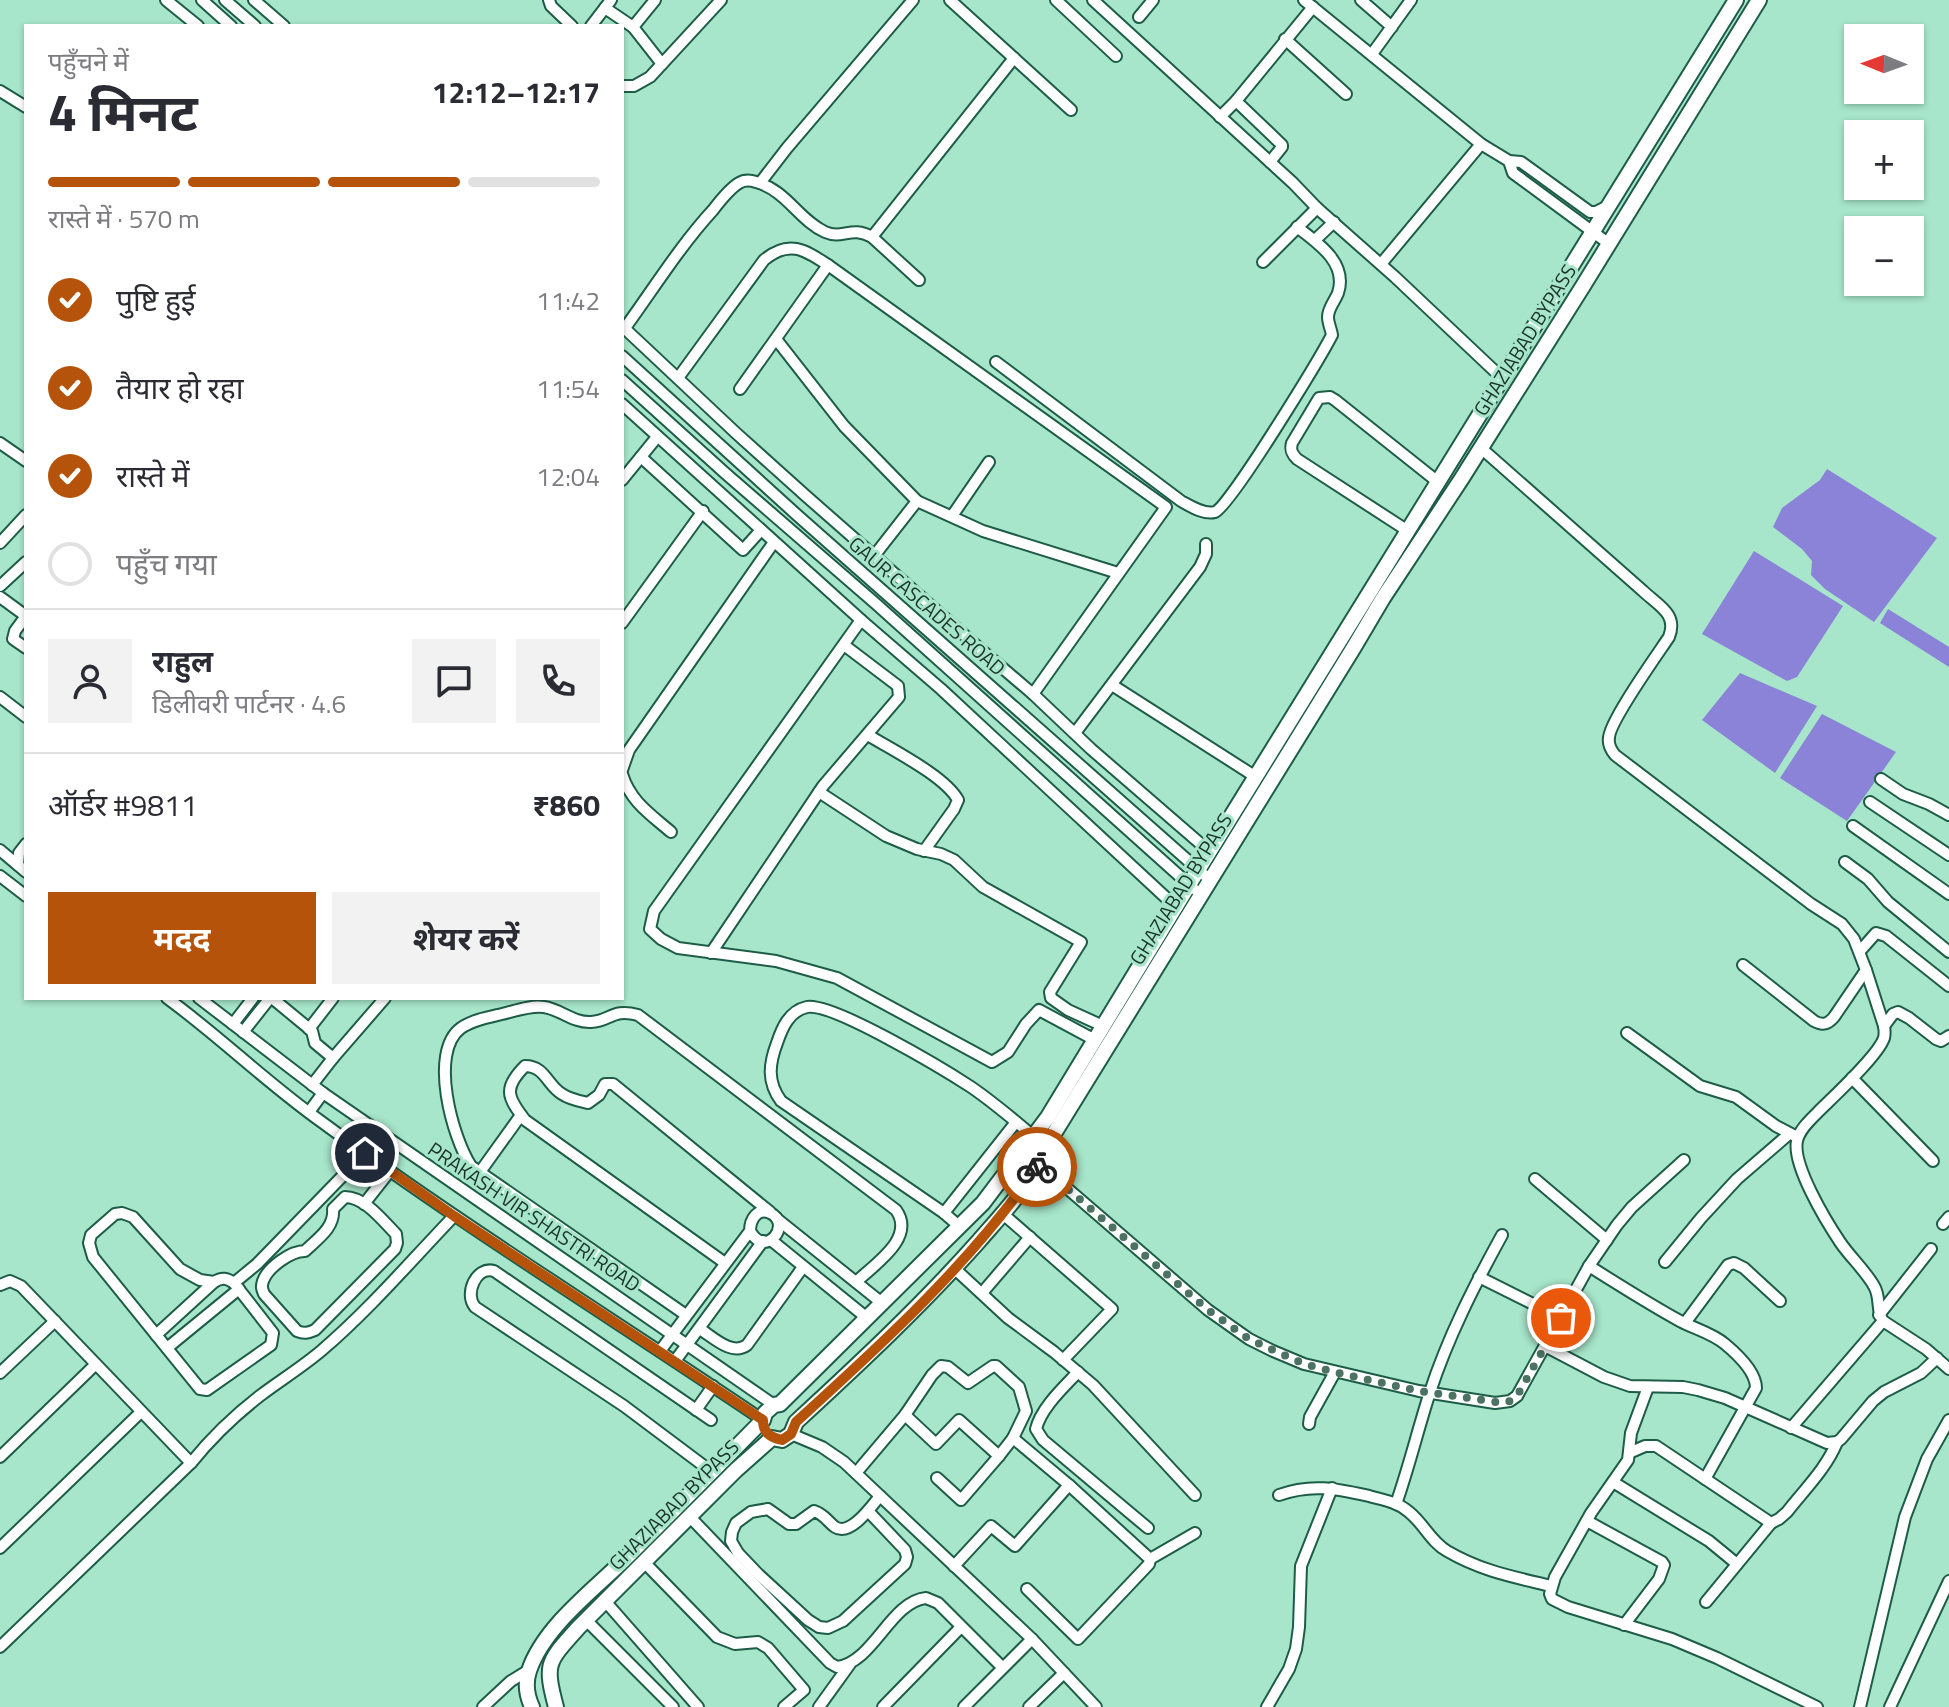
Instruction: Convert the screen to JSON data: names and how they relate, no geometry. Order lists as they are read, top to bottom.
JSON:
{
  "streets": {
    "highway": ["GHAZIABAD BYPASS"],
    "street": ["GAUR CASCADES ROAD", "PRAKASH VIR SHASTRI ROAD"]
  },
  "crossings": [
    ["GHAZIABAD BYPASS", "GAUR CASCADES ROAD"],
    ["GHAZIABAD BYPASS", "PRAKASH VIR SHASTRI ROAD"]
  ],
  "north": "left",
  "page": {
    "map_buttons": ["+", "−"],
    "heading": ["4 मिनट", "पहुँचने में", "12:12–12:17"],
    "panel": [
      "राहुल",
      "डिलीवरी पार्टनर · 4.6",
      "ऑर्डर #9811",
      "₹860"
    ],
    "bar": "रास्ते में · 570 m",
    "list": [
      ["पुष्टि हुई", "11:42"],
      ["तैयार हो रहा", "11:54"],
      ["रास्ते में", "12:04"],
      "पहुँच गया"
    ],
    "buttons": ["मदद", "शेयर करें"]
  }
}
